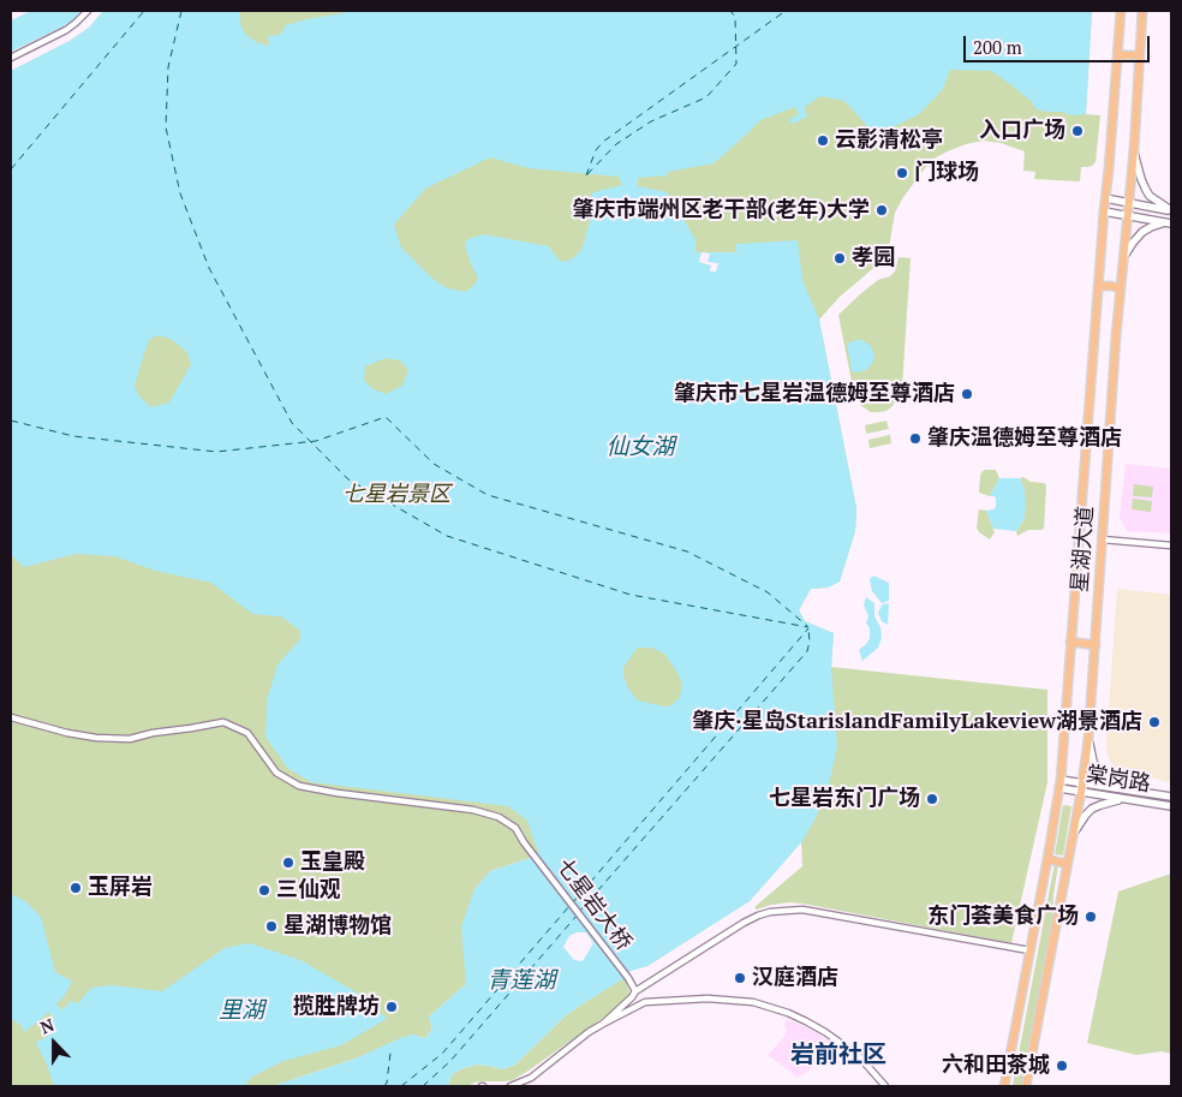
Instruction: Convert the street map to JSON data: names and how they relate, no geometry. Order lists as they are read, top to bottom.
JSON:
{
  "streets": {
    "main road": ["星湖大道", "棠岗路"],
    "street": ["七星岩大桥"]
  },
  "crossings": [
    ["星湖大道", "棠岗路"]
  ],
  "districts": ["岩前社区"],
  "water": ["仙女湖", "青莲湖", "里湖"],
  "parks": ["七星岩景区"],
  "places": [
    "入口广场",
    "云影清松亭",
    "门球场",
    "肇庆市端州区老干部(老年)大学",
    "孝园",
    "肇庆市七星岩温德姆至尊酒店",
    "肇庆温德姆至尊酒店",
    "肇庆·星岛StarislandFamilyLakeview湖景酒店",
    "七星岩东门广场",
    "玉皇殿",
    "玉屏岩",
    "三仙观",
    "东门荟美食广场",
    "星湖博物馆",
    "汉庭酒店",
    "揽胜牌坊",
    "六和田茶城"
  ],
  "scale_bar": "200 m",
  "north": "top"
}
